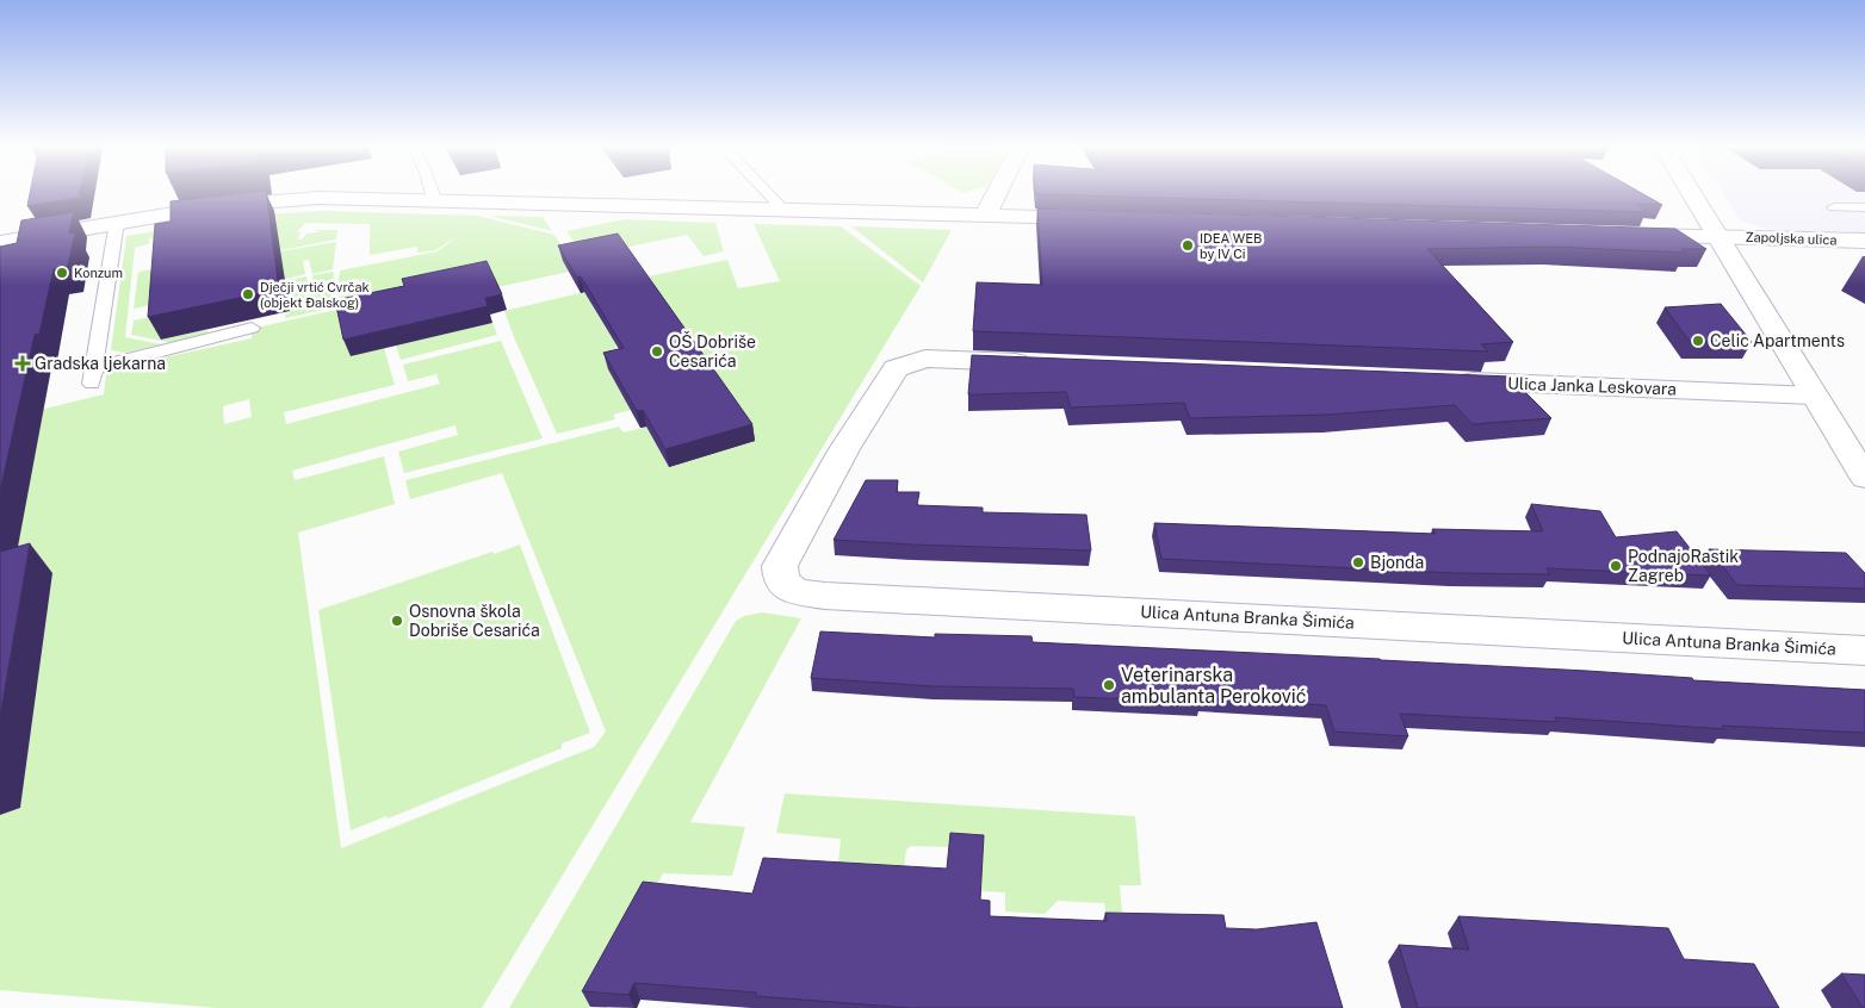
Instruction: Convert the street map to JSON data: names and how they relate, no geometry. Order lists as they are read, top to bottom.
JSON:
{
  "streets": {
    "street": ["Zapoljska ulica", "Ulica Janka Leskovara", "Ulica Antuna Branka Šimića"]
  },
  "places": {
    "other": [
      "IDEA WEB by IV Ci",
      "Konzum",
      "Dječji vrtić Cvrčak (objekt Đalskog)",
      "Celic Apartments",
      "OŠ Dobriše Cesarića",
      "Bjonda",
      "PodnajoRastik Zagreb",
      "Osnovna škola Dobriše Cesarića",
      "Veterinarska ambulanta Peroković"
    ],
    "health": ["Gradska ljekarna"]
  }
}
